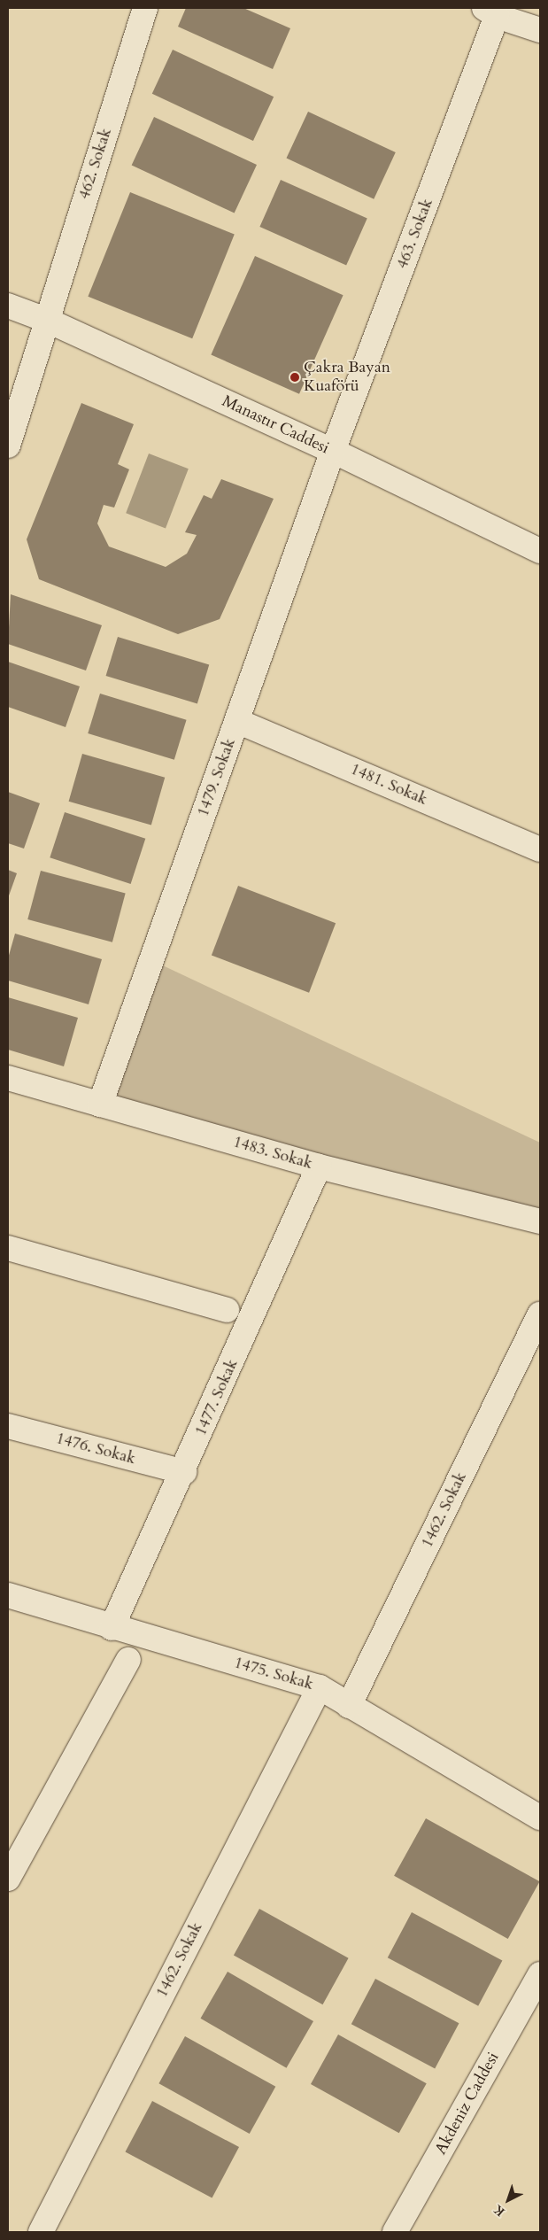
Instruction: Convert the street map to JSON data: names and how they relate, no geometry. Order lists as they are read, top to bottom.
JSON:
{
  "streets": {
    "street": [
      "462. Sokak",
      "463. Sokak",
      "Manastır Caddesi",
      "1479. Sokak",
      "1481. Sokak",
      "1483. Sokak",
      "1477. Sokak",
      "1476. Sokak",
      "1462. Sokak",
      "1475. Sokak",
      "Akdeniz Caddesi"
    ]
  },
  "crossings": [
    ["462. Sokak", "Manastır Caddesi"],
    ["463. Sokak", "Manastır Caddesi"],
    ["463. Sokak", "1479. Sokak"],
    ["Manastır Caddesi", "1479. Sokak"],
    ["1479. Sokak", "1481. Sokak"],
    ["1479. Sokak", "1483. Sokak"],
    ["1483. Sokak", "1477. Sokak"],
    ["1477. Sokak", "1476. Sokak"],
    ["1477. Sokak", "1475. Sokak"],
    ["1462. Sokak", "1475. Sokak"]
  ],
  "places": ["Çakra Bayan Kuaförü"],
  "north": "bottom left"
}
